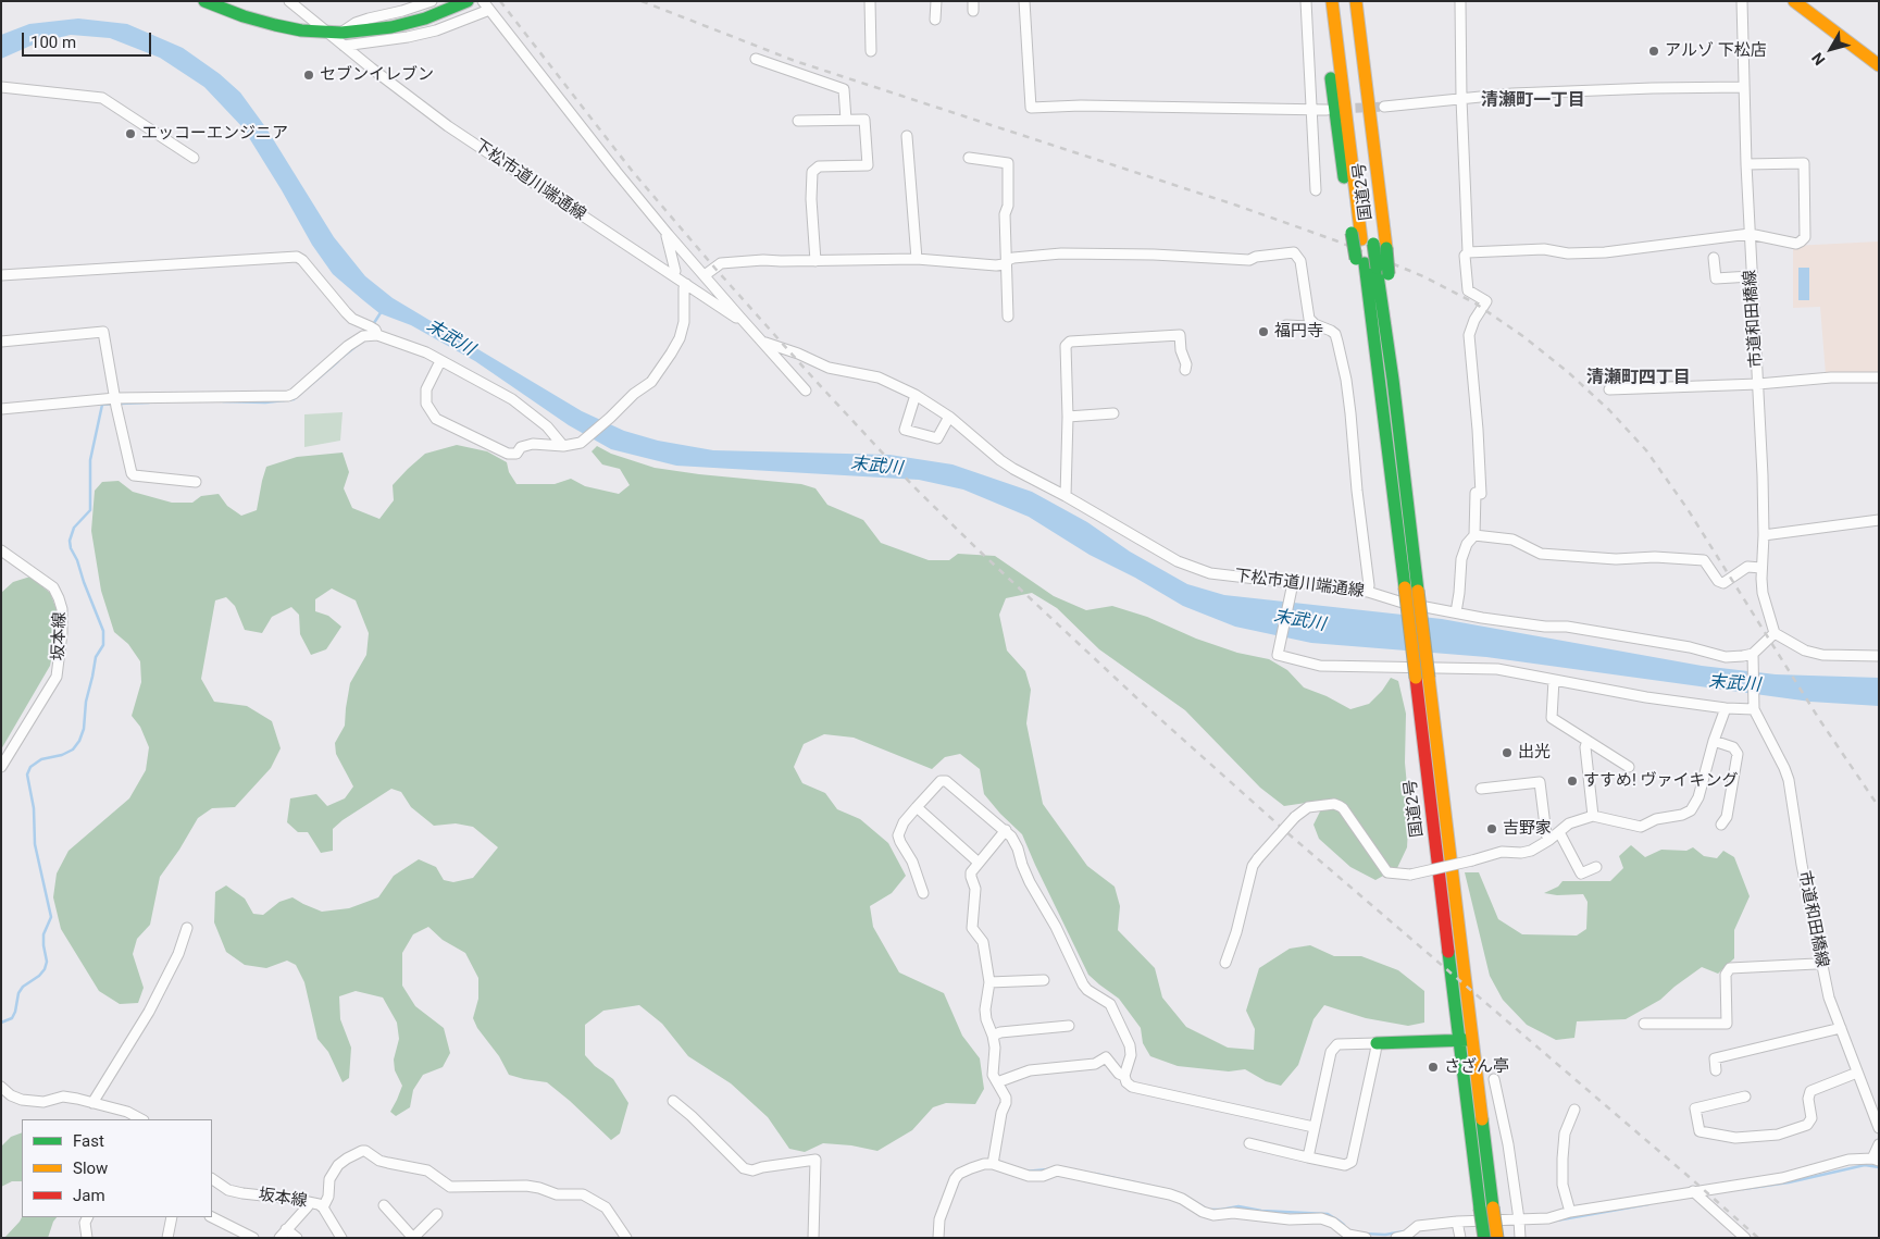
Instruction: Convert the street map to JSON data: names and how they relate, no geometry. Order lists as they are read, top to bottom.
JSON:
{
  "streets": {
    "main road": ["国道2号"],
    "street": ["下松市道川端通線", "市道和田橋線", "坂本線"]
  },
  "districts": ["清瀬町一丁目", "清瀬町四丁目"],
  "water": ["末武川"],
  "places": [
    "アルゾ 下松店",
    "セブンイレブン",
    "エッコーエンジニア",
    "福円寺",
    "出光",
    "すすめ! ヴァイキング",
    "吉野家",
    "さざん亭"
  ],
  "legend": ["Fast", "Slow", "Jam"],
  "scale_bar": "100 m",
  "north": "bottom left"
}
